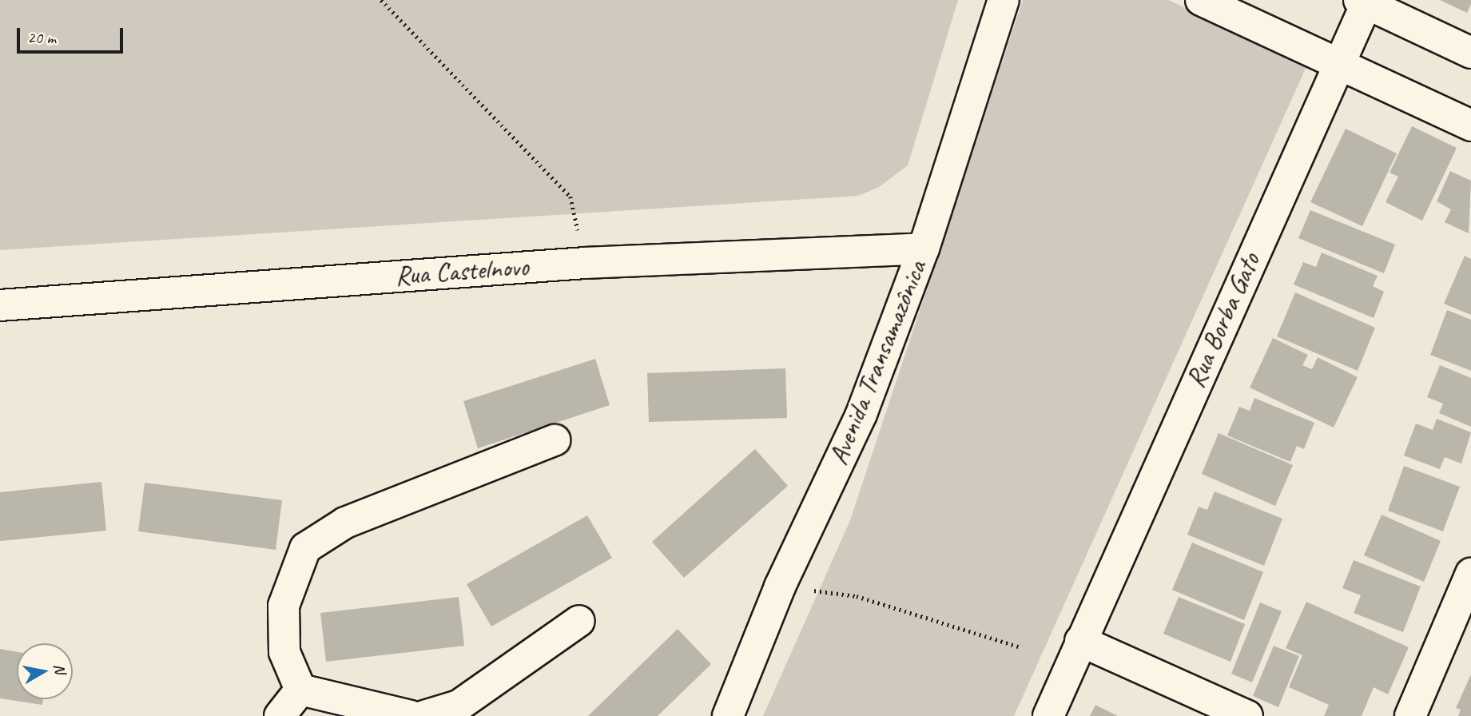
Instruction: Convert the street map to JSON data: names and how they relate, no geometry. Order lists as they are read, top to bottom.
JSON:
{
  "streets": {
    "street": ["Rua Castelnovo", "Rua Borba Gato", "Avenida Transamazônica"]
  },
  "crossings": [
    ["Rua Castelnovo", "Avenida Transamazônica"]
  ],
  "scale_bar": "20 m",
  "north": "right"
}
